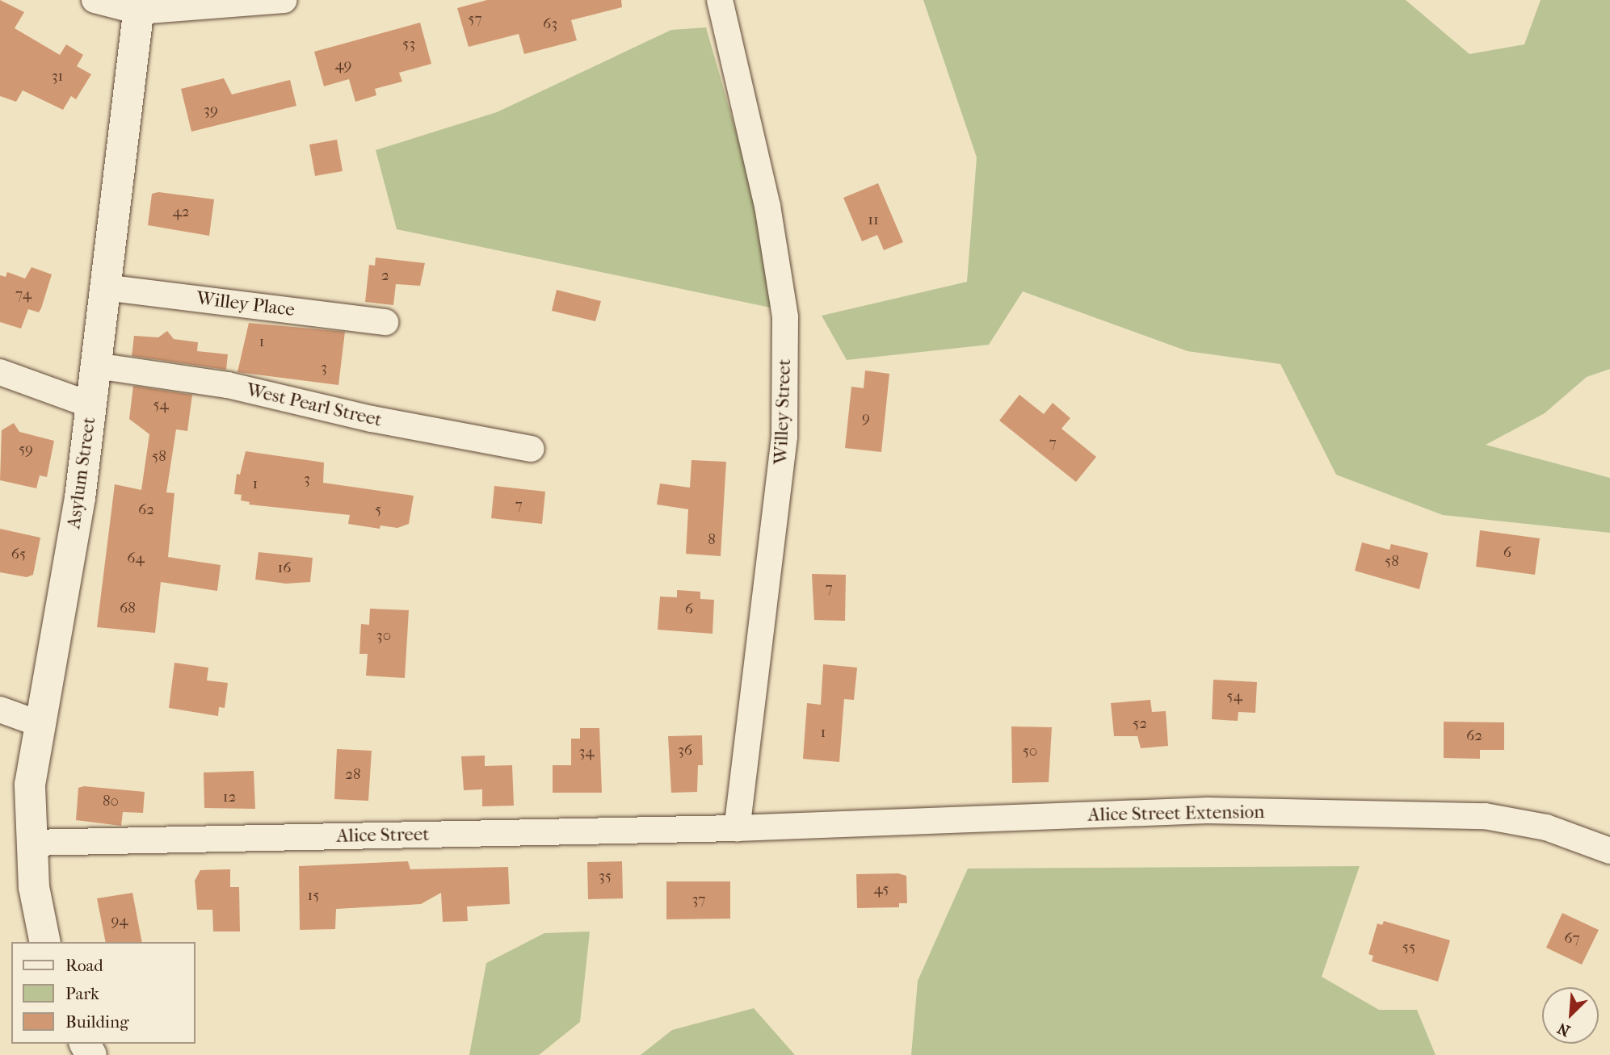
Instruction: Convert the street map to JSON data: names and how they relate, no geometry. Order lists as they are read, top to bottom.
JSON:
{
  "streets": {
    "street": [
      "Willey Place",
      "West Pearl Street",
      "Willey Street",
      "Asylum Street",
      "Alice Street Extension",
      "Alice Street"
    ]
  },
  "crossings": [
    ["Willey Place", "Asylum Street"],
    ["West Pearl Street", "Asylum Street"],
    ["Willey Street", "Alice Street Extension"],
    ["Willey Street", "Alice Street"],
    ["Asylum Street", "Alice Street"],
    ["Alice Street Extension", "Alice Street"]
  ],
  "house_numbers": [
    "57",
    "63",
    "53",
    "49",
    "31",
    "39",
    "42",
    "11",
    "2",
    "74",
    "1",
    "3",
    "54",
    "9",
    "7",
    "59",
    "58",
    "3",
    "1",
    "7",
    "62",
    "5",
    "8",
    "6",
    "65",
    "64",
    "58",
    "16",
    "7",
    "68",
    "6",
    "30",
    "54",
    "52",
    "1",
    "62",
    "36",
    "50",
    "34",
    "28",
    "12",
    "80",
    "35",
    "45",
    "15",
    "37",
    "94",
    "67",
    "55"
  ],
  "legend": ["Road", "Park", "Building"],
  "north": "bottom left"
}
